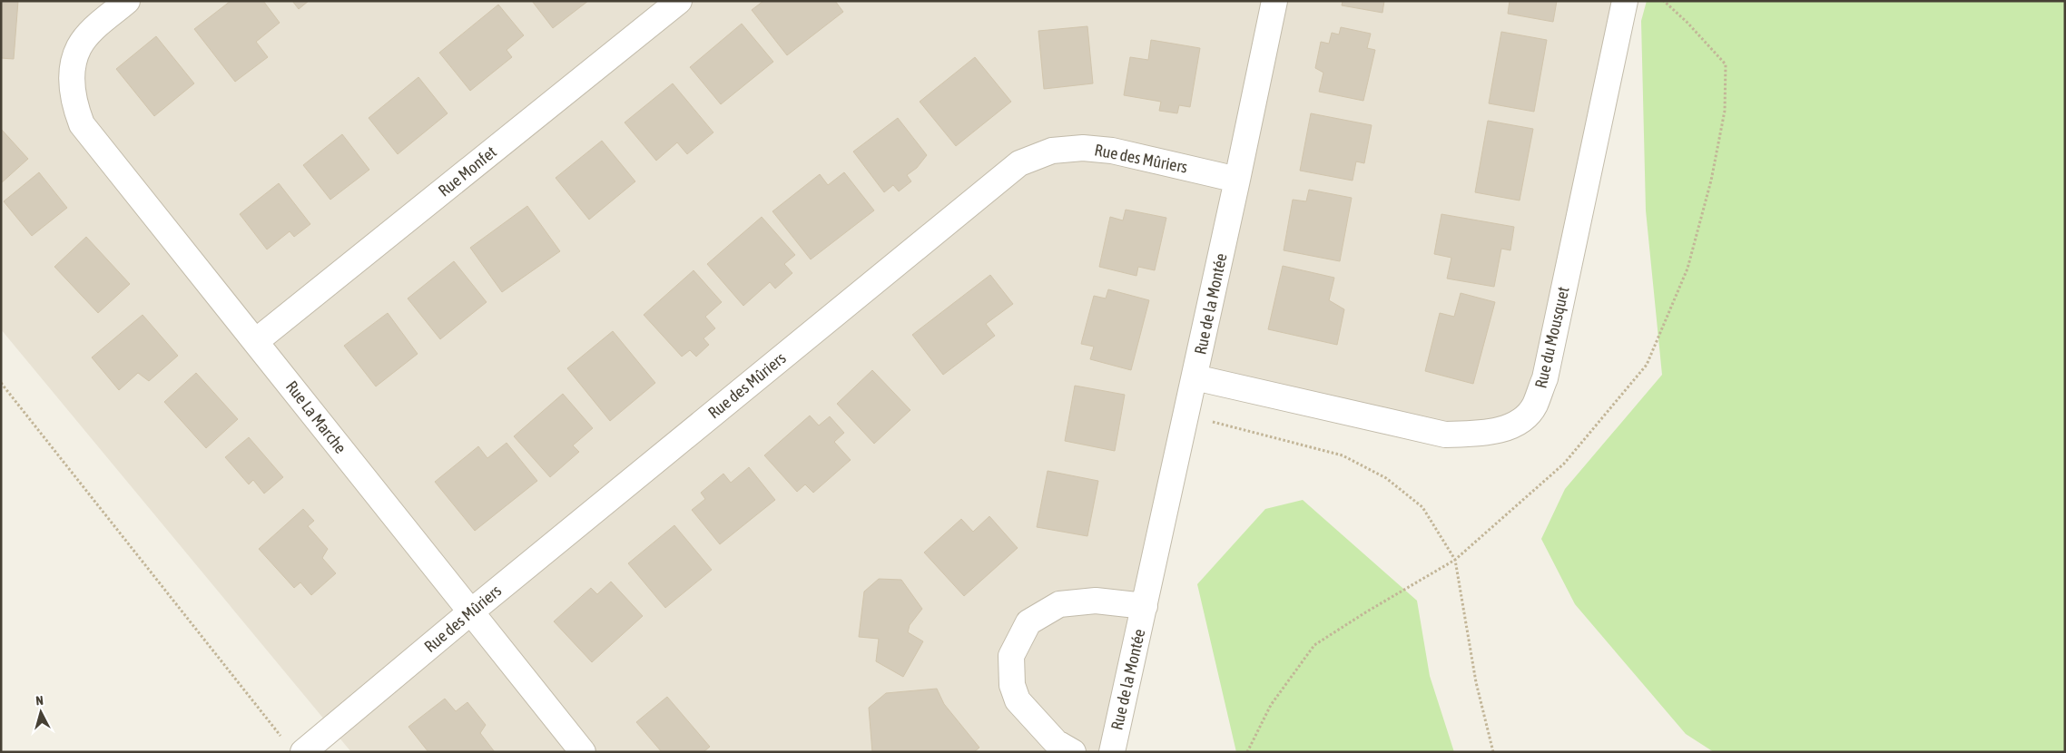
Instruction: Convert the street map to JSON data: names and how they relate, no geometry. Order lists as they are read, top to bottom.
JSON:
{
  "streets": {
    "street": [
      "Rue des Mûriers",
      "Rue Monfet",
      "Rue de la Montée",
      "Rue du Mousquet",
      "Rue La Marche"
    ]
  },
  "crossings": [
    ["Rue des Mûriers", "Rue de la Montée"],
    ["Rue des Mûriers", "Rue La Marche"],
    ["Rue Monfet", "Rue La Marche"],
    ["Rue de la Montée", "Rue du Mousquet"]
  ],
  "north": "top"
}
